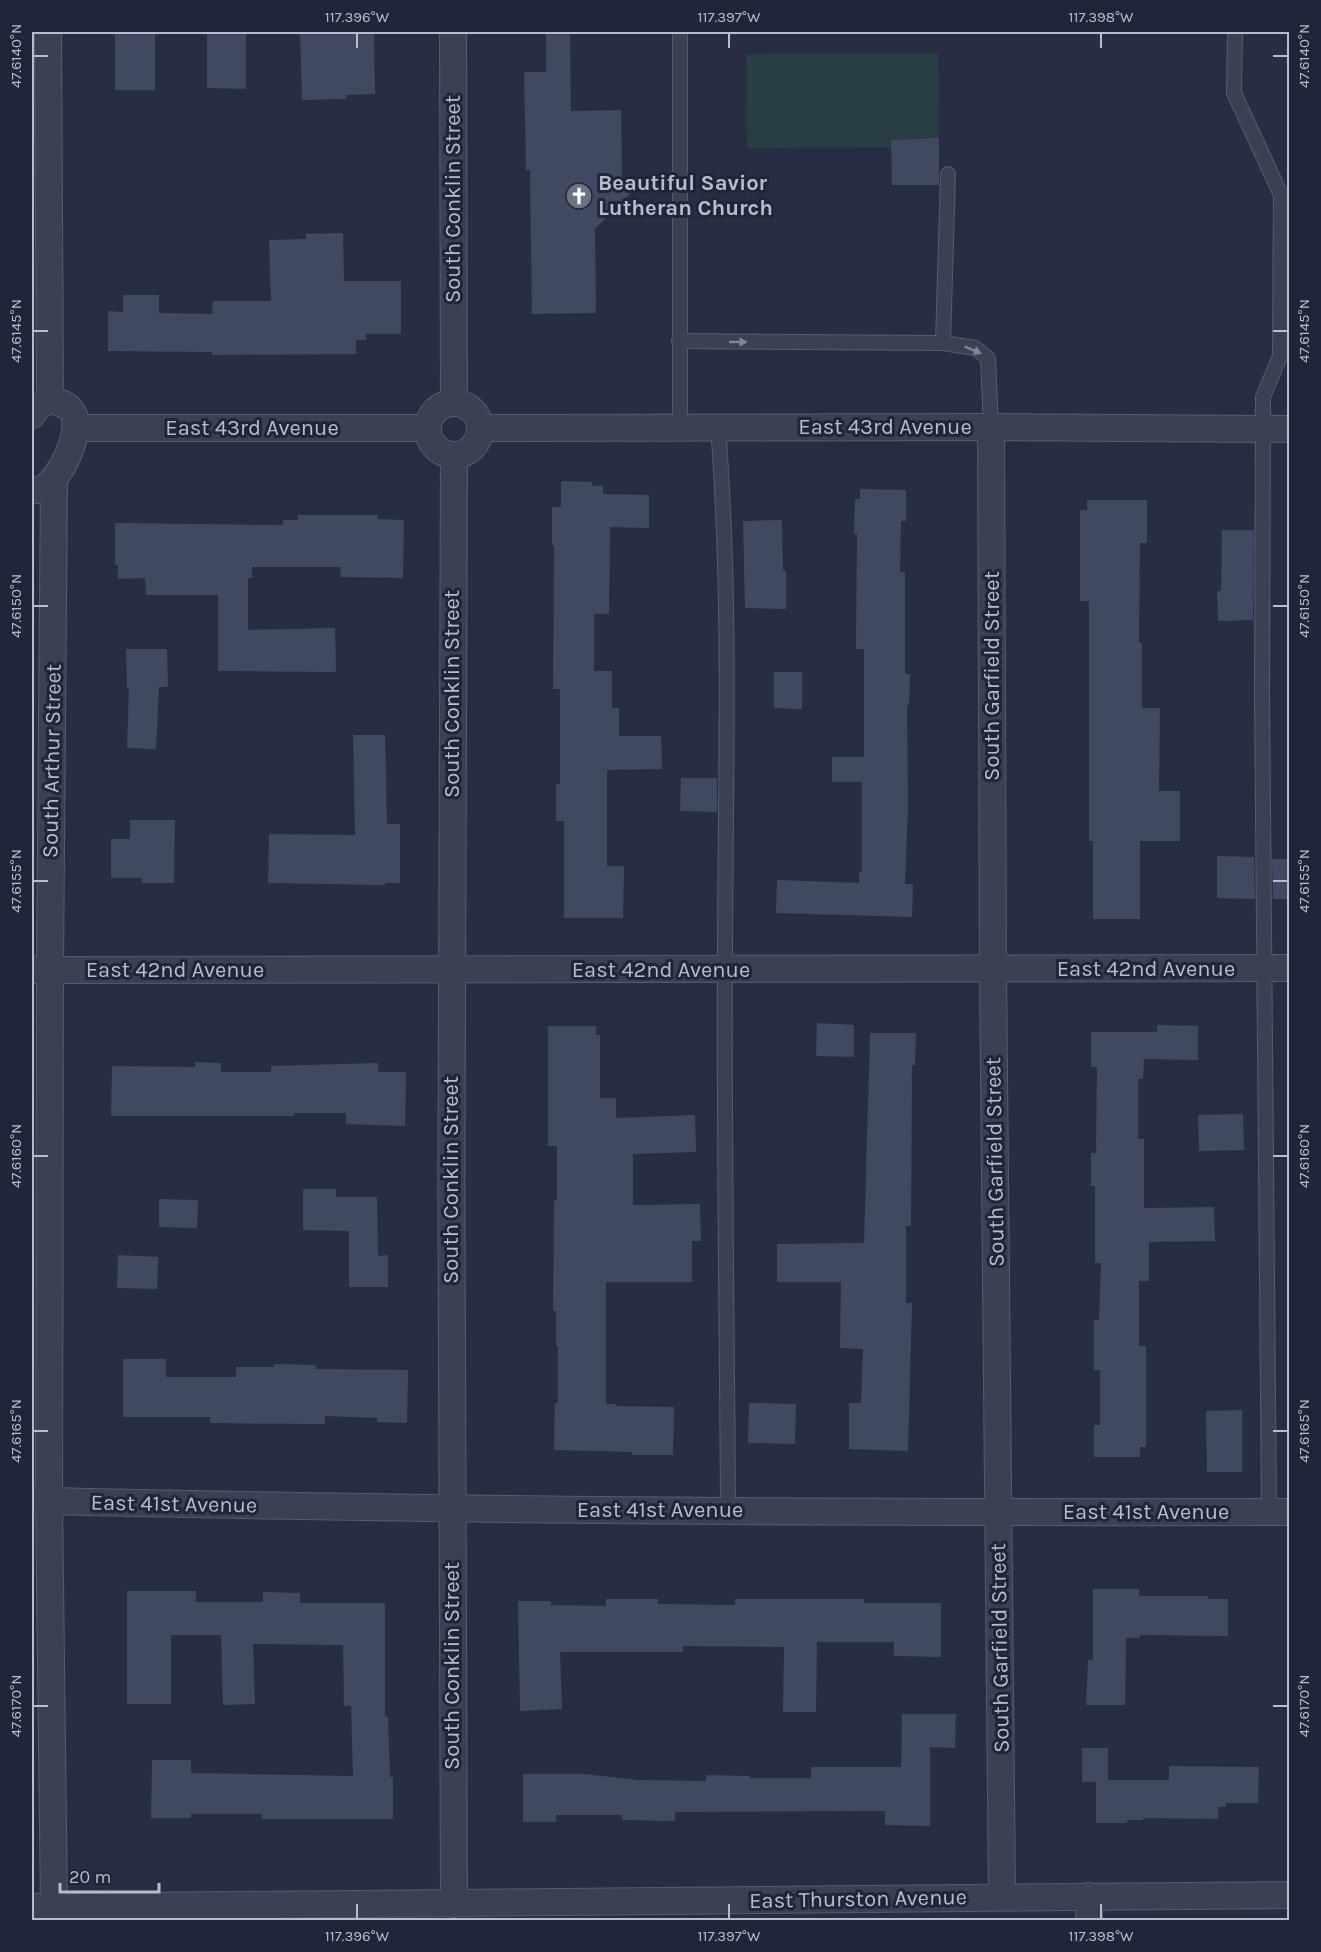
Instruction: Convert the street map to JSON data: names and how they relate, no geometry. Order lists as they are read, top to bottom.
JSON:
{
  "streets": {
    "street": [
      "South Conklin Street",
      "East 43rd Avenue",
      "South Garfield Street",
      "South Arthur Street",
      "East 42nd Avenue",
      "East 41st Avenue",
      "East Thurston Avenue"
    ]
  },
  "crossings": [
    ["South Conklin Street", "East 43rd Avenue"],
    ["South Conklin Street", "East 42nd Avenue"],
    ["South Conklin Street", "East 41st Avenue"],
    ["South Conklin Street", "East Thurston Avenue"],
    ["East 43rd Avenue", "South Garfield Street"],
    ["South Garfield Street", "East 42nd Avenue"],
    ["South Garfield Street", "East 41st Avenue"],
    ["South Garfield Street", "East Thurston Avenue"],
    ["South Arthur Street", "East 42nd Avenue"],
    ["South Arthur Street", "East 41st Avenue"],
    ["South Arthur Street", "East Thurston Avenue"]
  ],
  "places": {
    "church": ["Beautiful Savior Lutheran Church"]
  },
  "scale_bar": "20 m",
  "coordinates": [
    "117.396°W",
    "117.397°W",
    "117.398°W",
    "47.6140°N",
    "47.6145°N",
    "47.6150°N",
    "47.6155°N",
    "47.6160°N",
    "47.6165°N",
    "47.6170°N"
  ]
}
